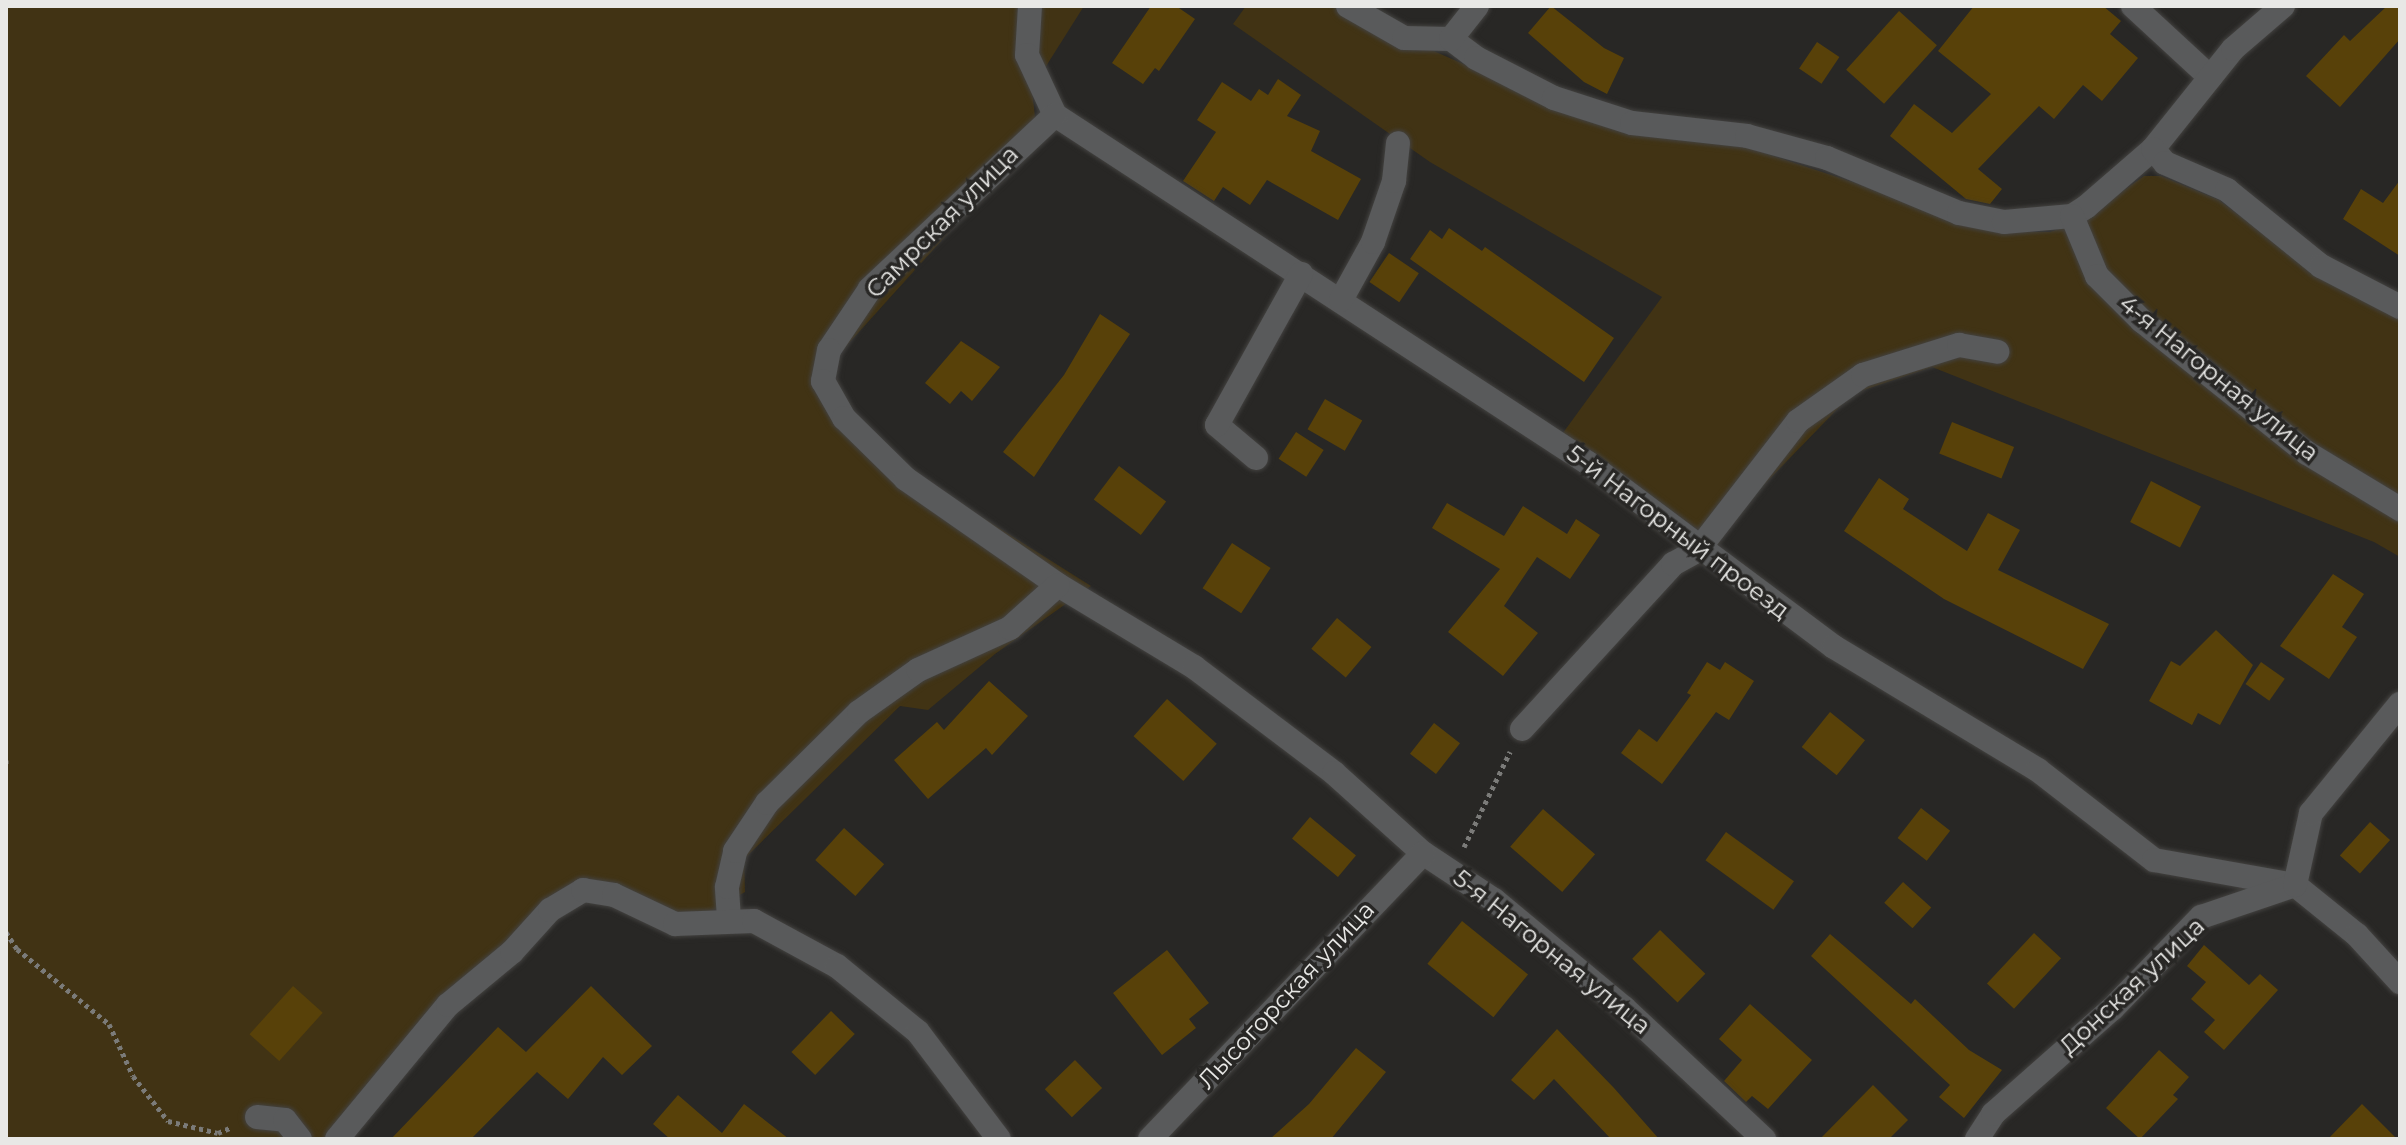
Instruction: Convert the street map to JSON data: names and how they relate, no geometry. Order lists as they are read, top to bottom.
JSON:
{
  "streets": {
    "street": [
      "Самрская улица",
      "4-я Нагорная улица",
      "5-й Нагорный проезд",
      "5-я Нагорная улица",
      "Донская улица",
      "Лысогорская улица"
    ]
  },
  "crossings": [
    ["Самрская улица", "5-й Нагорный проезд"],
    ["Самрская улица", "5-я Нагорная улица"],
    ["5-й Нагорный проезд", "Донская улица"],
    ["5-я Нагорная улица", "Лысогорская улица"]
  ]
}
